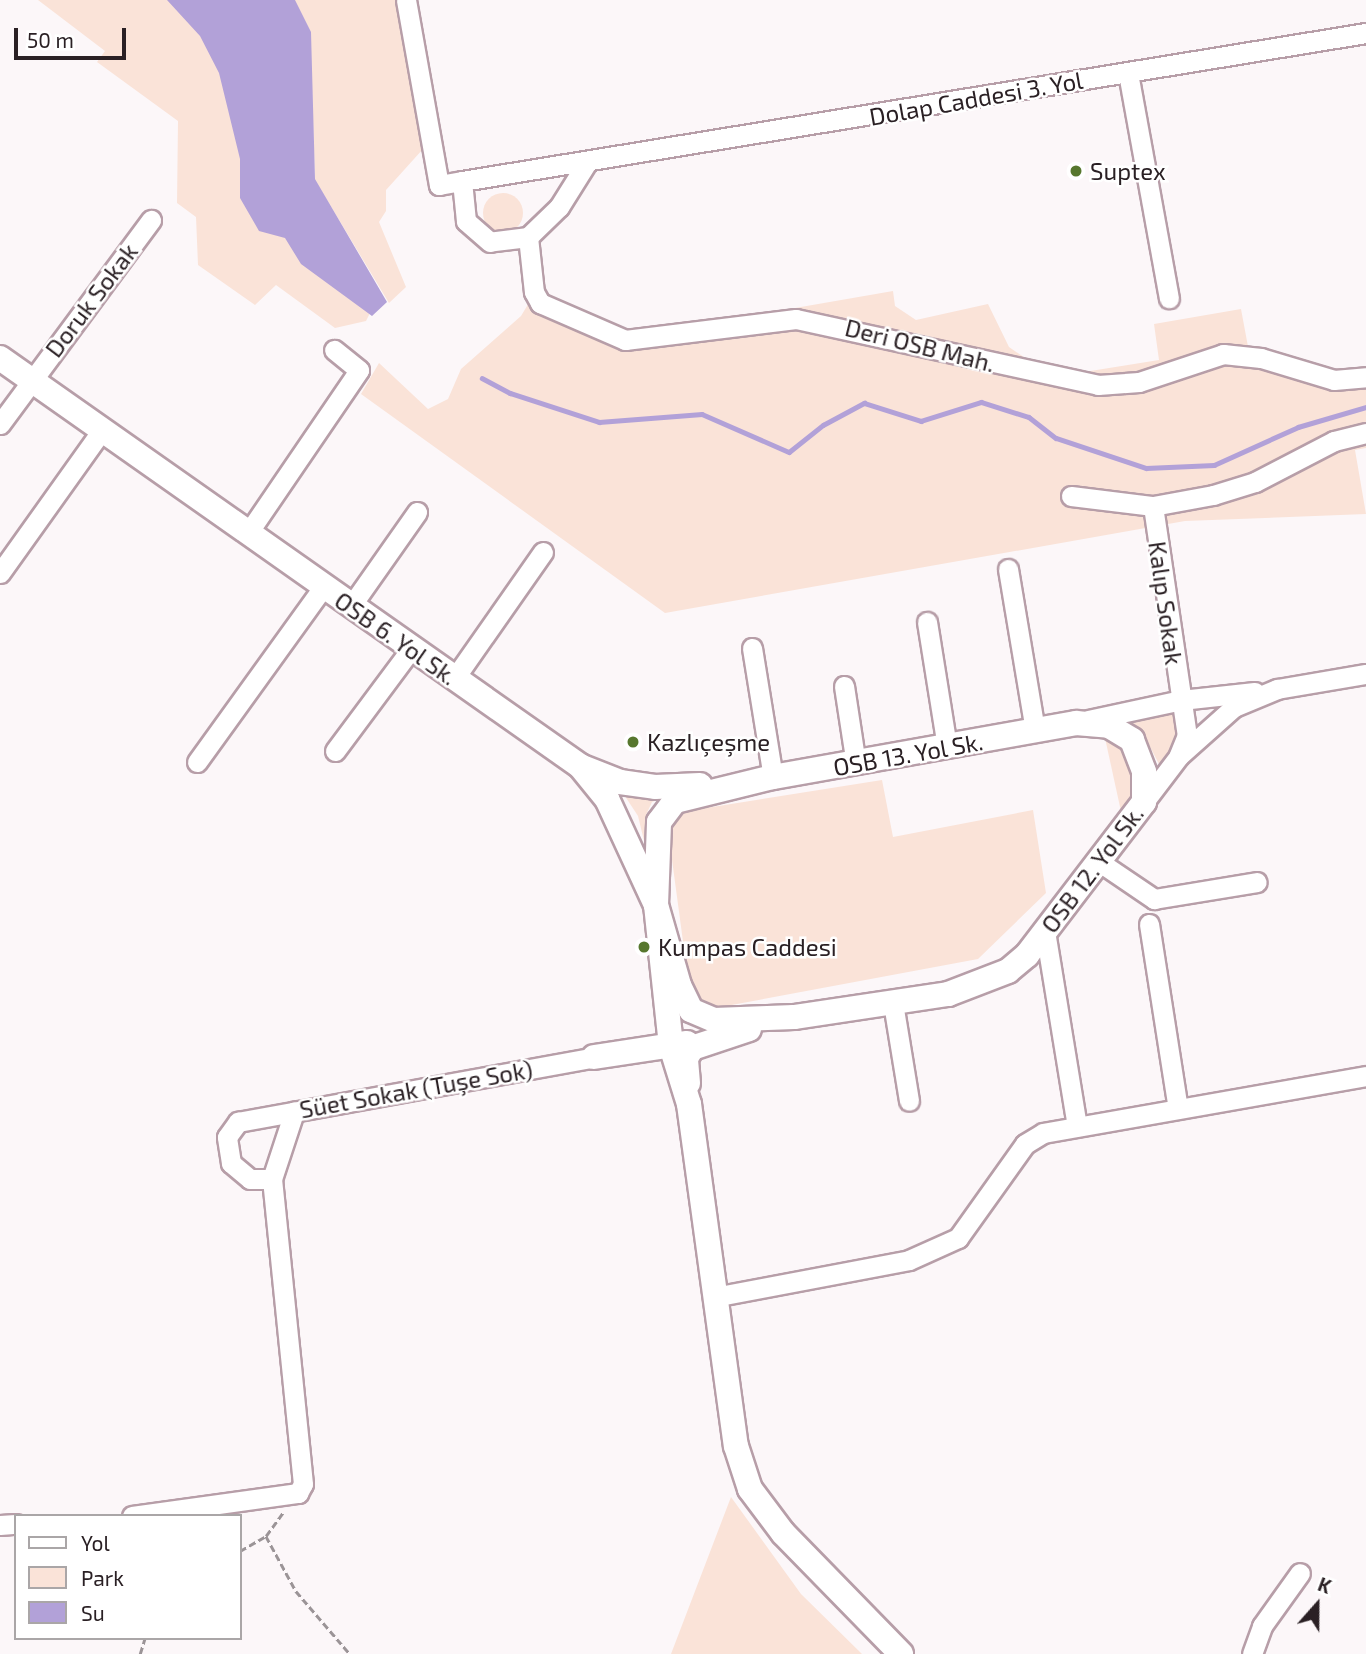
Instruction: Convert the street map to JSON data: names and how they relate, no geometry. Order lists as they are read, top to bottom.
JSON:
{
  "streets": {
    "main road": ["OSB 6. Yol Sk.", "OSB 13. Yol Sk.", "OSB 12. Yol Sk."],
    "street": [
      "Dolap Caddesi 3. Yol",
      "Doruk Sokak",
      "Deri OSB Mah.",
      "Kalıp Sokak",
      "Süet Sokak (Tuşe Sok)"
    ]
  },
  "crossings": [
    ["Doruk Sokak", "OSB 6. Yol Sk."],
    ["Kalıp Sokak", "OSB 12. Yol Sk."],
    ["OSB 13. Yol Sk.", "OSB 12. Yol Sk."]
  ],
  "places": ["Suptex", "Kazlıçeşme", "Kumpas Caddesi"],
  "legend": ["Yol", "Park", "Su"],
  "scale_bar": "50 m",
  "north": "top"
}
